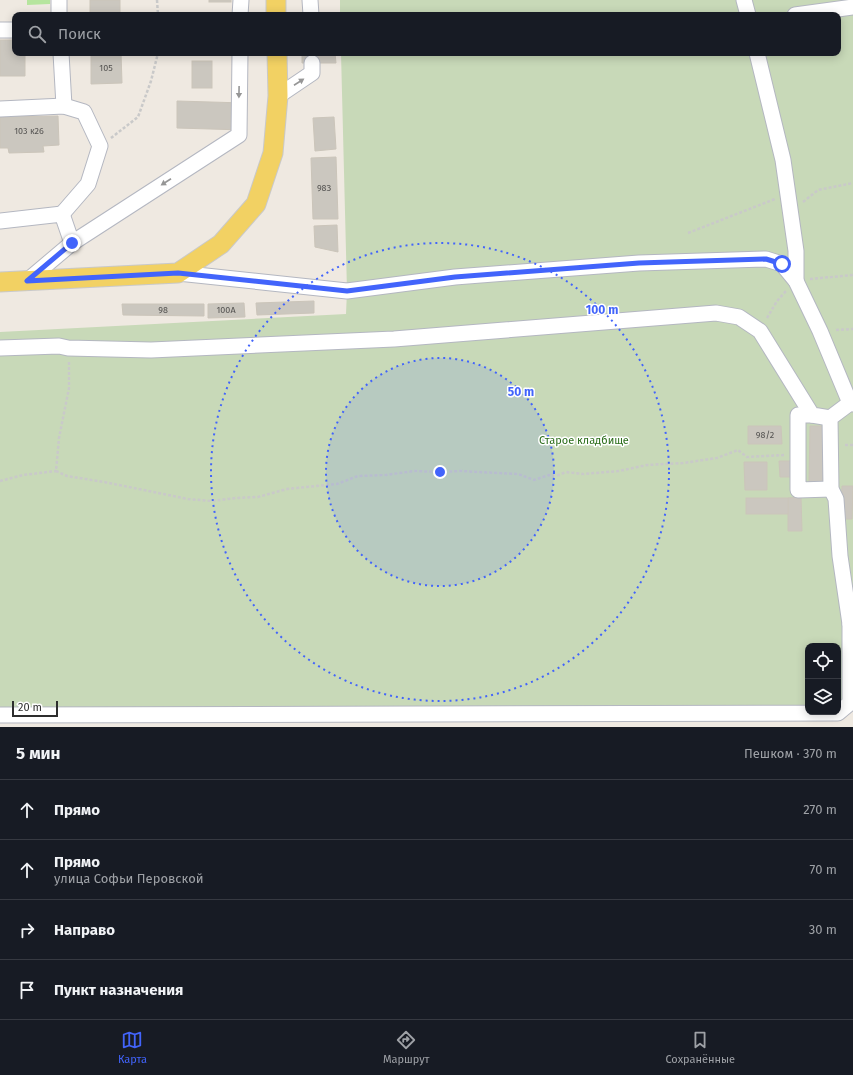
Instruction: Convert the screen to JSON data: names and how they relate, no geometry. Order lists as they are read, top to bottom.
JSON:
{
  "parks": ["Старое кладбище"],
  "house_numbers": [
    "105",
    "103 к26",
    "98З",
    "98",
    "100А",
    "98/2"
  ],
  "scale_bar": "20 m",
  "page": {
    "search": "Поиск",
    "scale": "20 m",
    "heading": ["5 мин", "Пешком · 370 m"],
    "list": [
      ["Прямо", "270 m"],
      ["Прямо", "улица Софьи Перовской", "70 m"],
      ["Направо", "30 m"],
      "Пункт назначения"
    ],
    "nav": ["Карта", "Маршрут", "Сохранённые"]
  },
  "rings": ["100 m", "50 m"]
}
